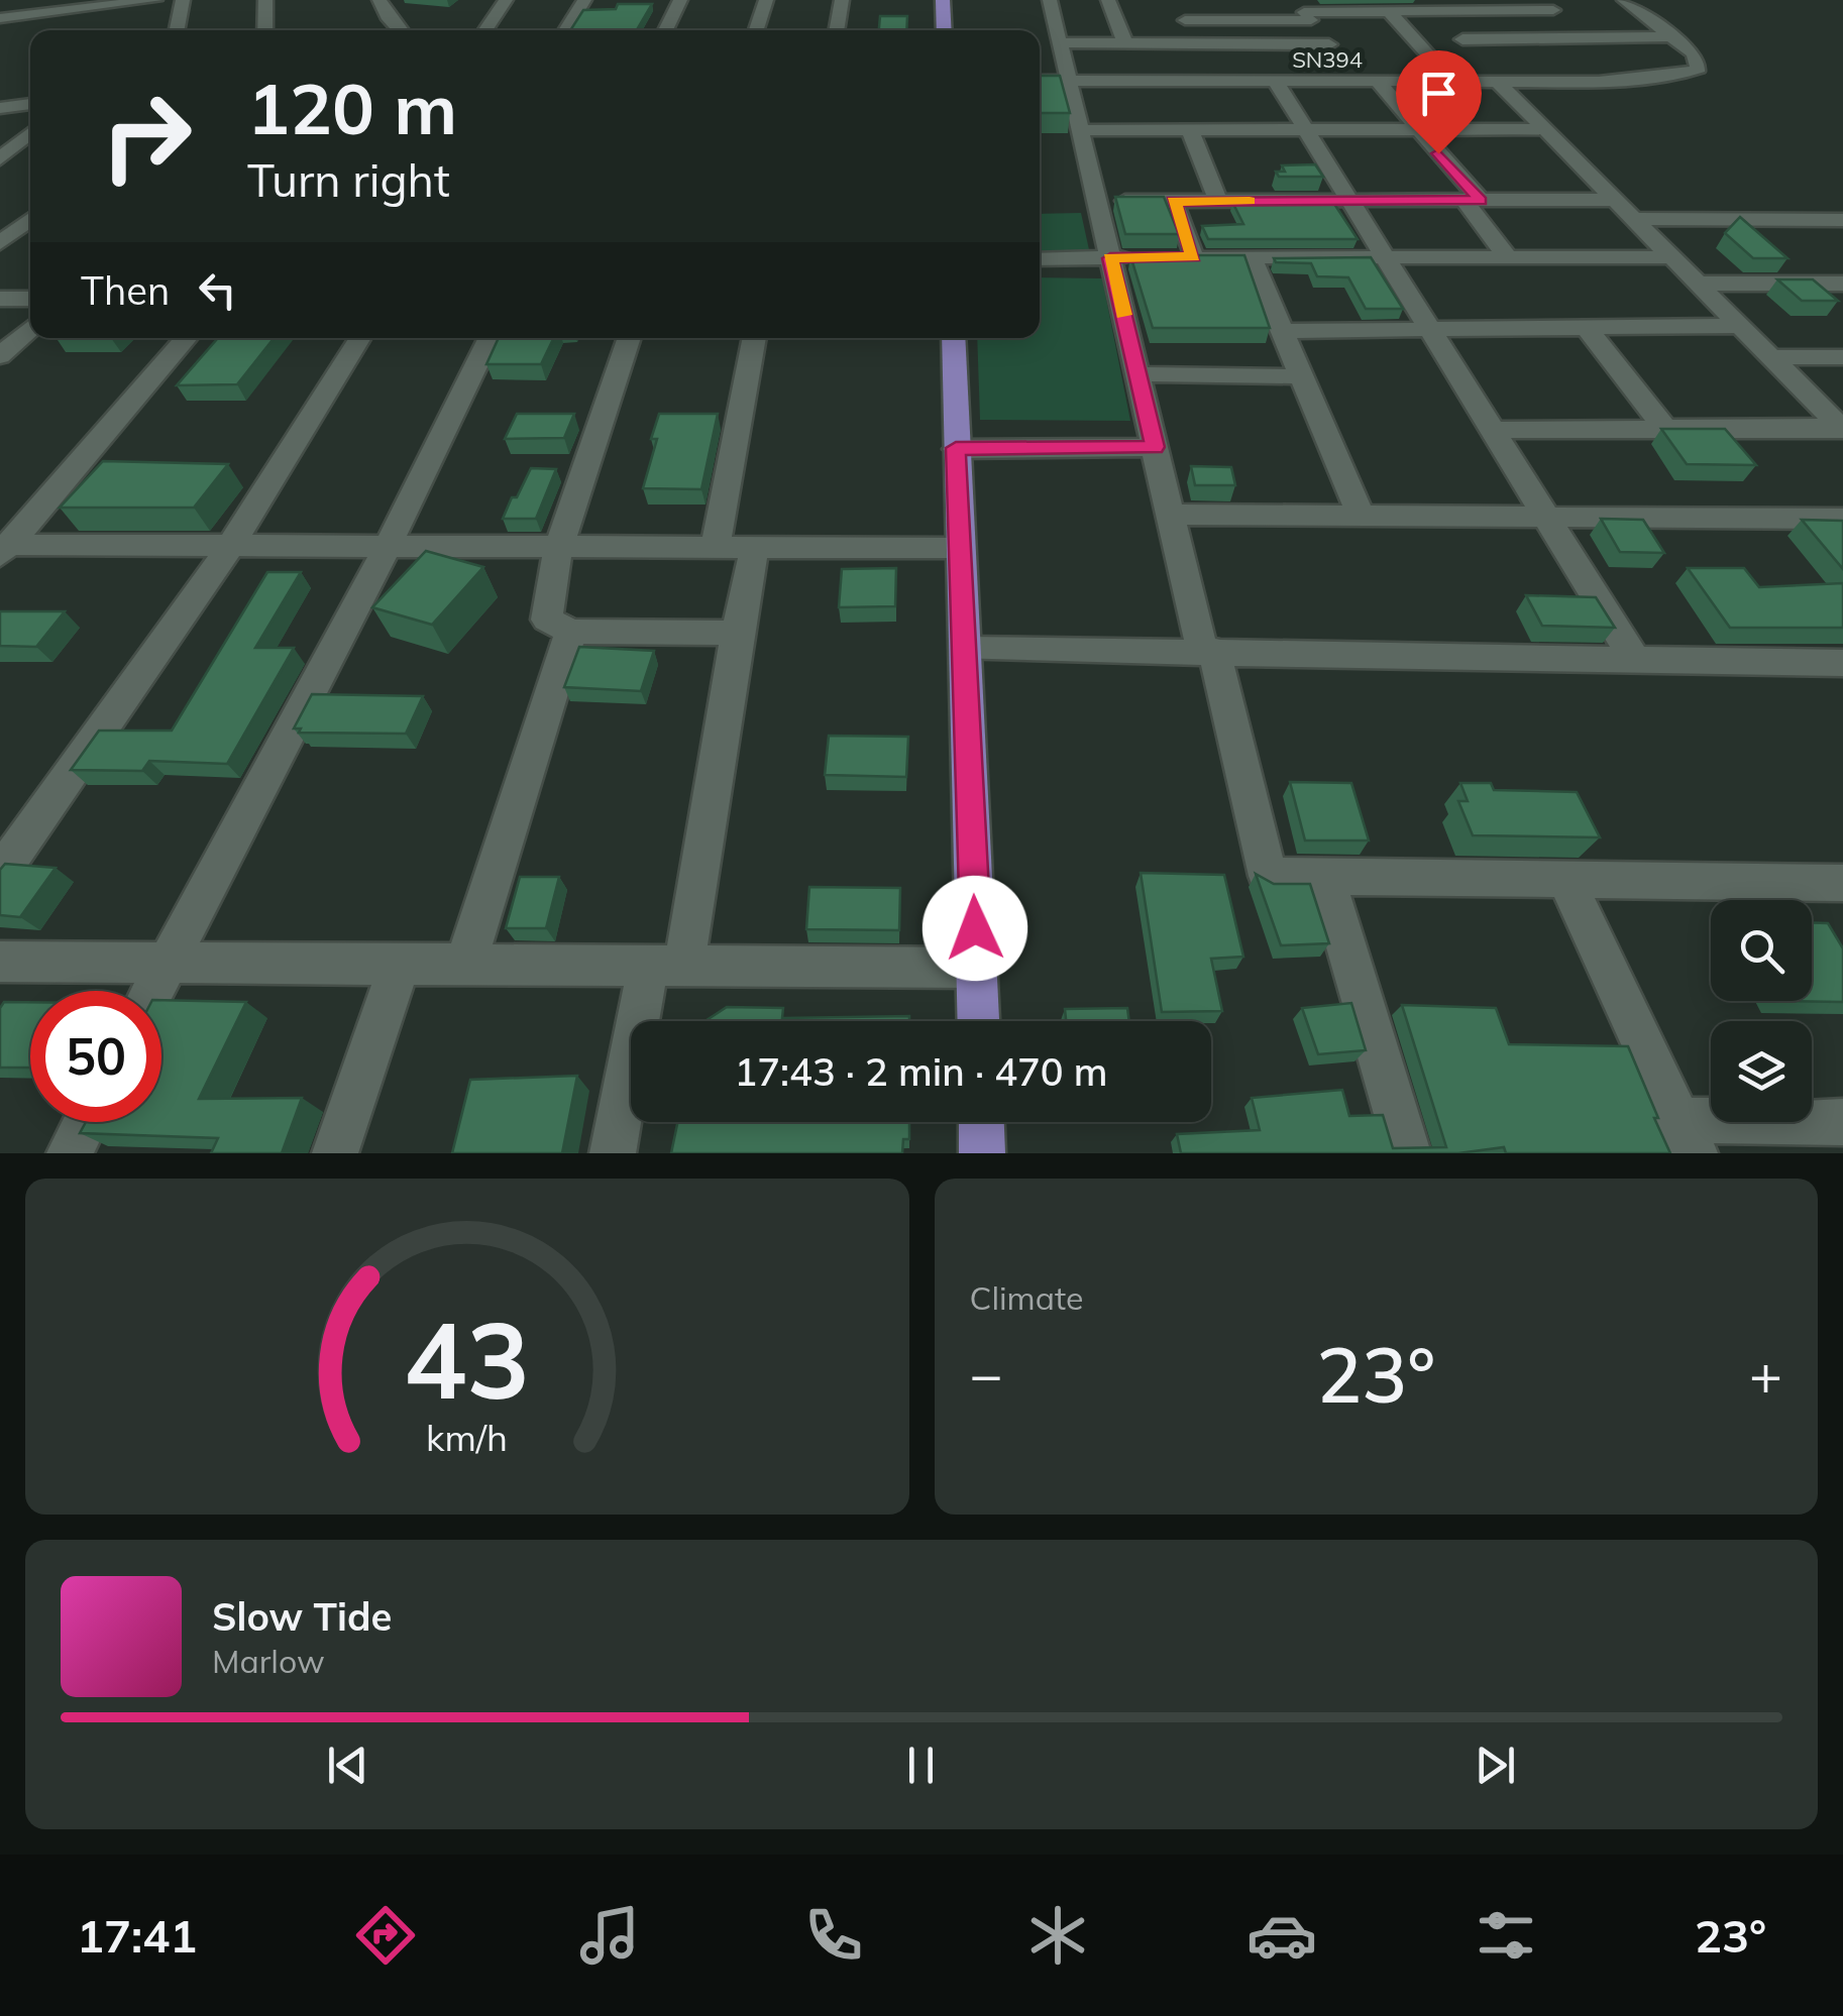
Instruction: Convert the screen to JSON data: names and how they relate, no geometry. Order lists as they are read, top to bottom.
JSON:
{
  "streets": {
    "street": ["SN394"]
  },
  "page": {
    "turn": ["120 m", "Turn right"],
    "then": "Then",
    "limit": "50",
    "trip": "17:43 · 2 min · 470 m",
    "tile": "Climate",
    "heat": ["−", "23°", "+"],
    "song": ["Slow Tide", "Marlow"],
    "tabs": ["17:41", "23°"],
    "gauge": ["43", "km/h"]
  }
}
